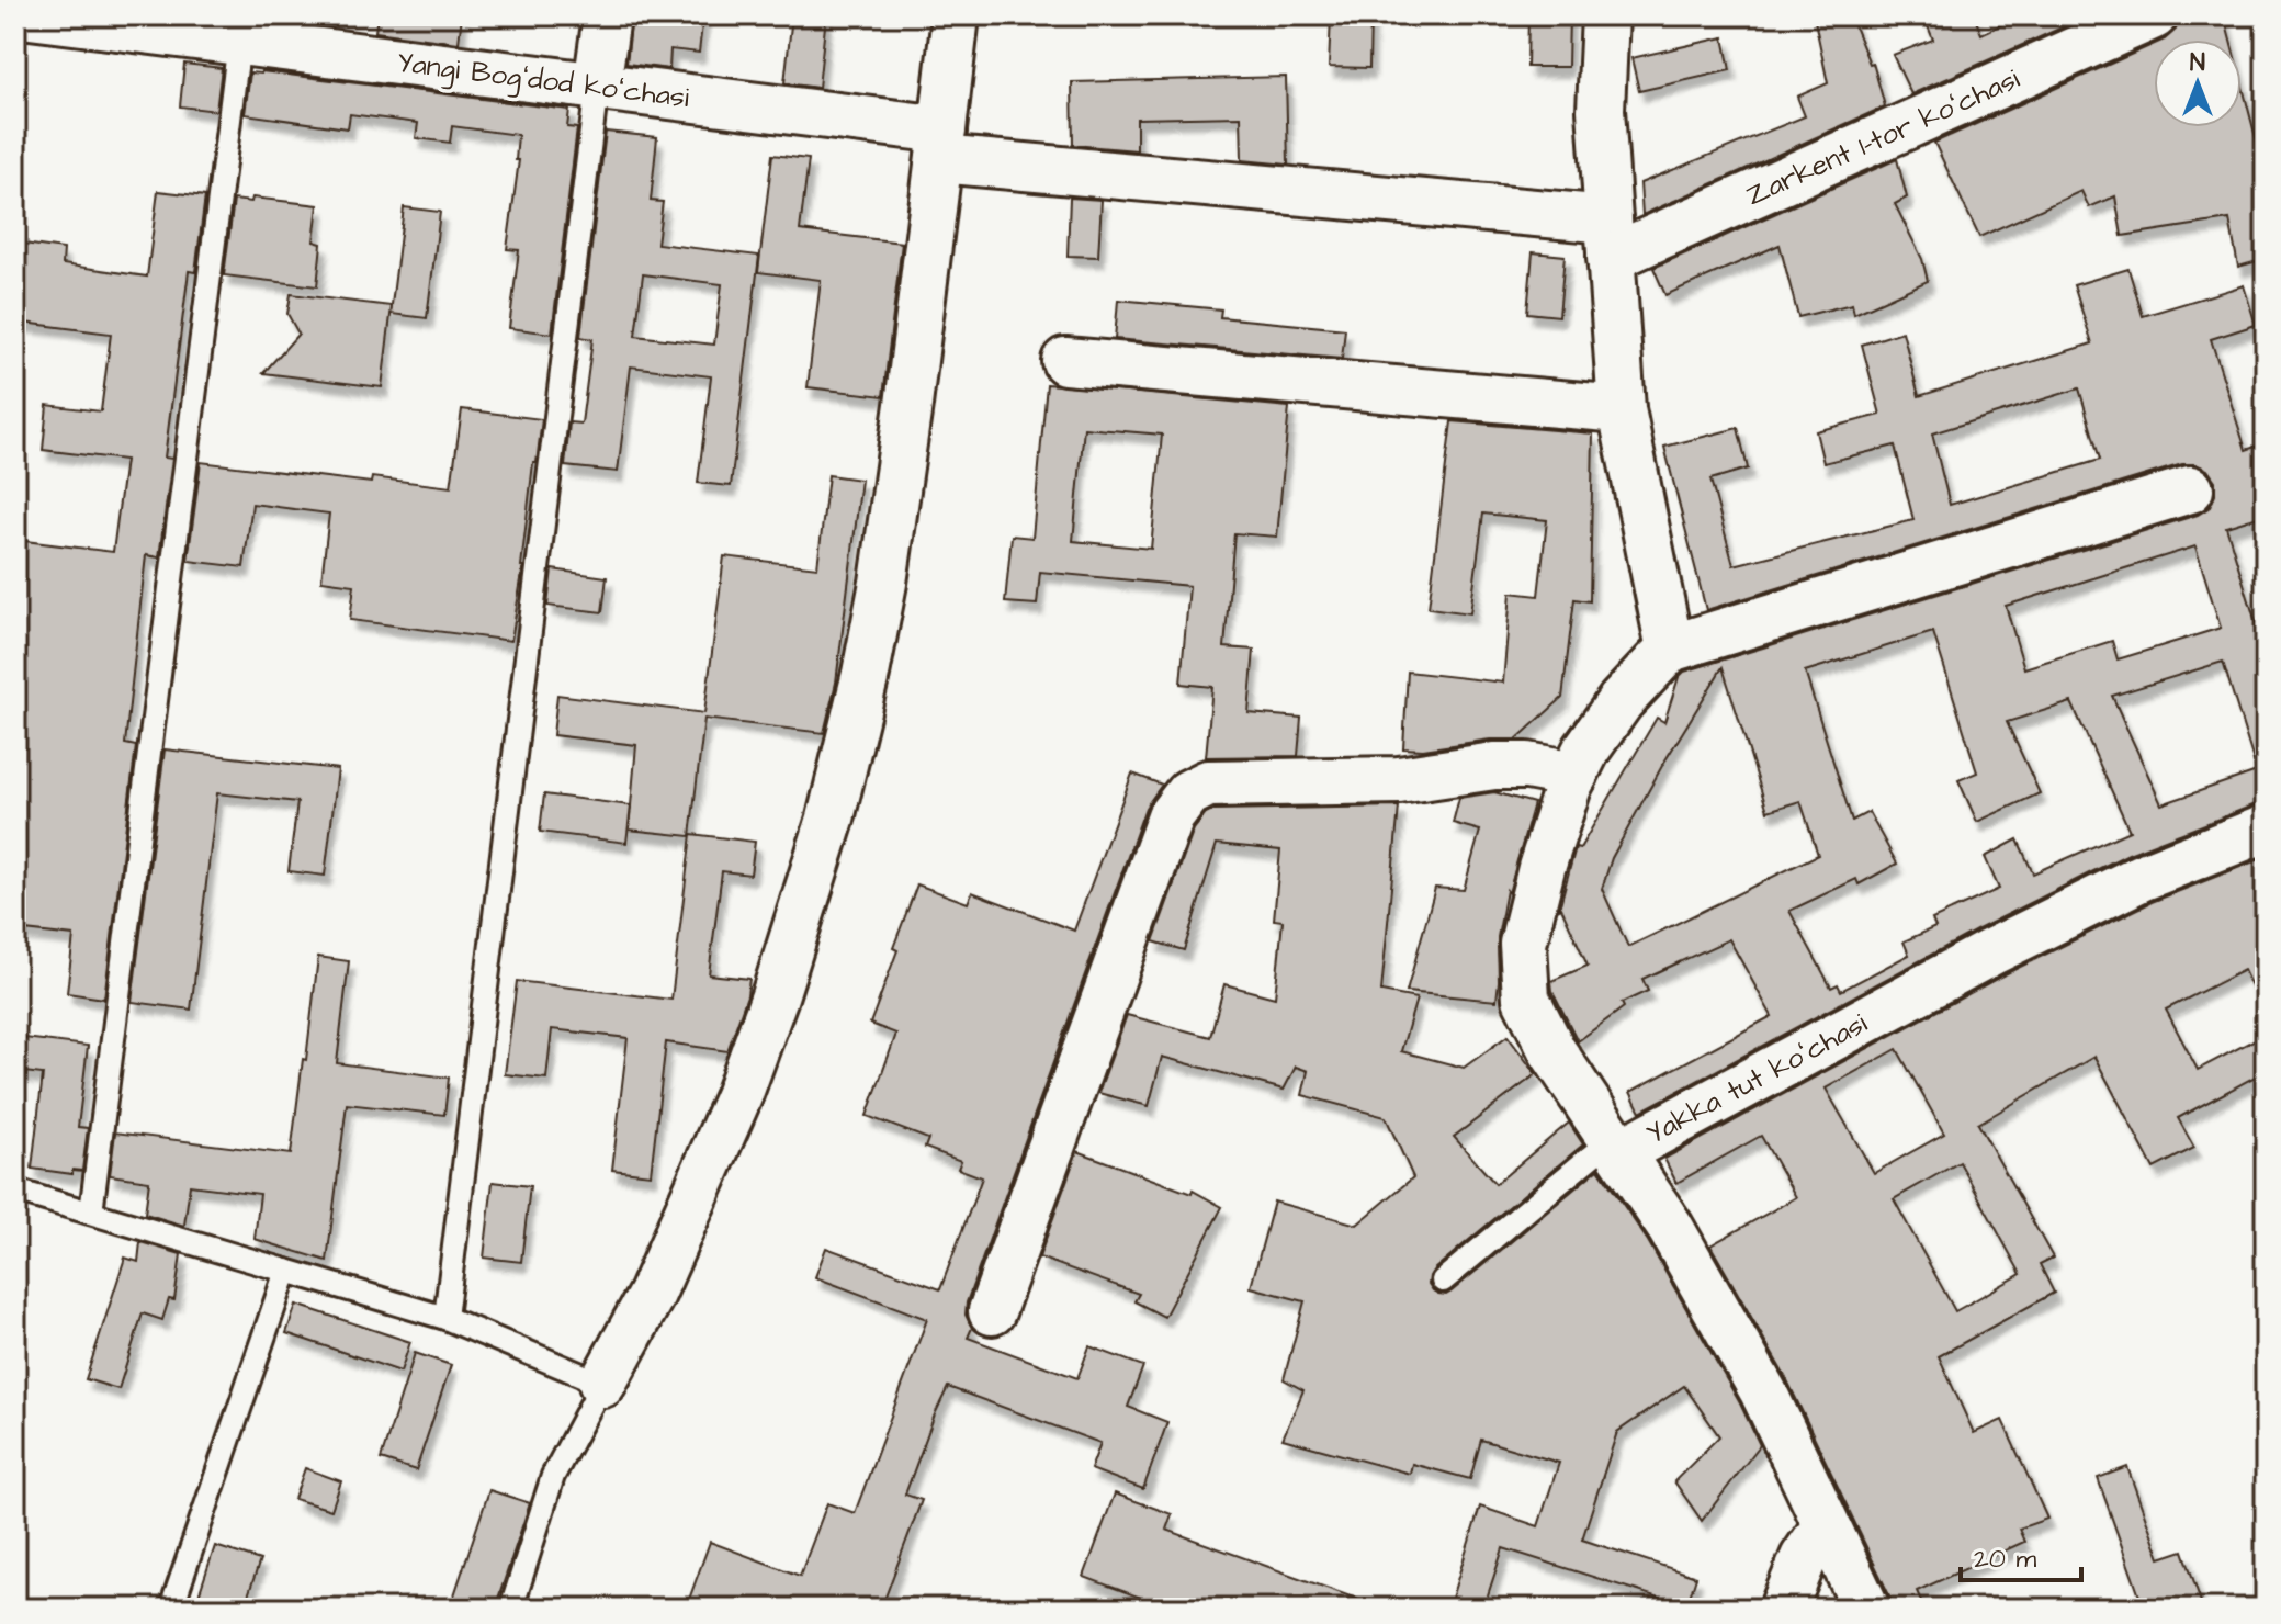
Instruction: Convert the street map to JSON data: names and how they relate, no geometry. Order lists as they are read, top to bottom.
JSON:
{
  "streets": {
    "street": ["Yangi Bogʻdod koʻchasi", "Zarkent 1-tor koʻchasi", "Yakka tut koʻchasi"]
  },
  "crossings": [
    ["Yangi Bogʻdod koʻchasi", "Zarkent 1-tor koʻchasi"]
  ],
  "scale_bar": "20 m",
  "north": "top"
}
